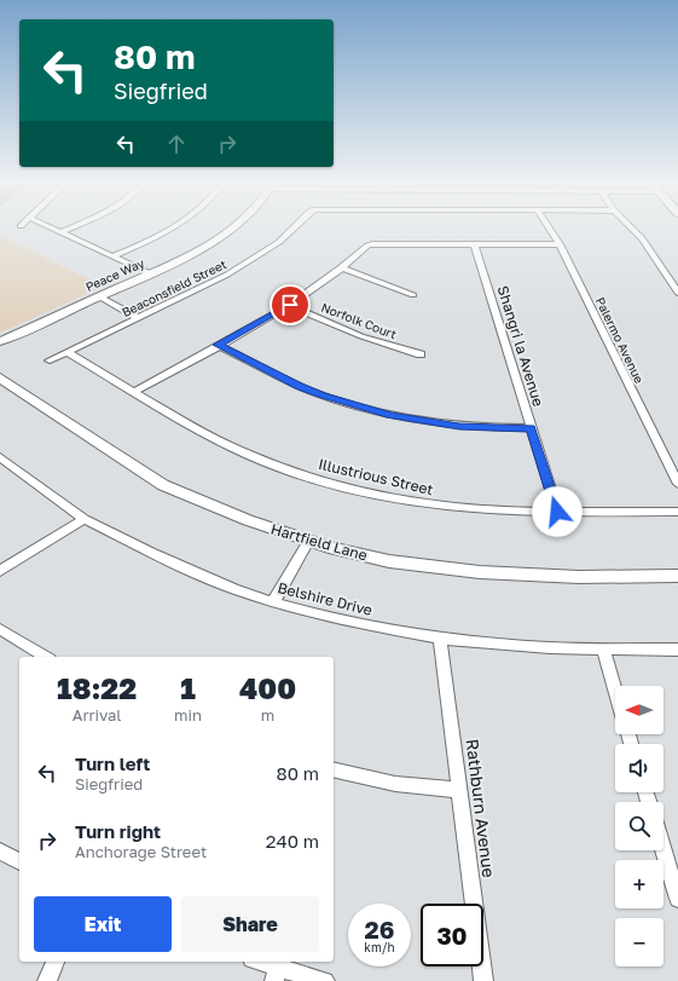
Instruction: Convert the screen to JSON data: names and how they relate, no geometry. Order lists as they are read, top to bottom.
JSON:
{
  "streets": {
    "street": [
      "Peace Way",
      "Beaconsfield Street",
      "Norfolk Court",
      "Palermo Avenue",
      "Shangri la Avenue",
      "Illustrious Street",
      "Hartfield Lane",
      "Belshire Drive",
      "Rathburn Avenue"
    ]
  },
  "crossings": [
    ["Beaconsfield Street", "Illustrious Street"],
    ["Shangri la Avenue", "Illustrious Street"],
    ["Belshire Drive", "Rathburn Avenue"]
  ],
  "north": "left",
  "page": {
    "turn": ["80 m", "Siegfried"],
    "eta": [
      "18:22",
      "Arrival",
      "1",
      "min",
      "400",
      "m"
    ],
    "map_buttons": ["+", "−"],
    "list": [
      {
        "name": "Turn left",
        "note": "Siegfried",
        "value": "80 m"
      },
      {
        "name": "Turn right",
        "note": "Anchorage Street",
        "value": "240 m"
      }
    ],
    "buttons": ["Exit", "Share"],
    "speed": "26 km/h",
    "limit": "30"
  }
}
